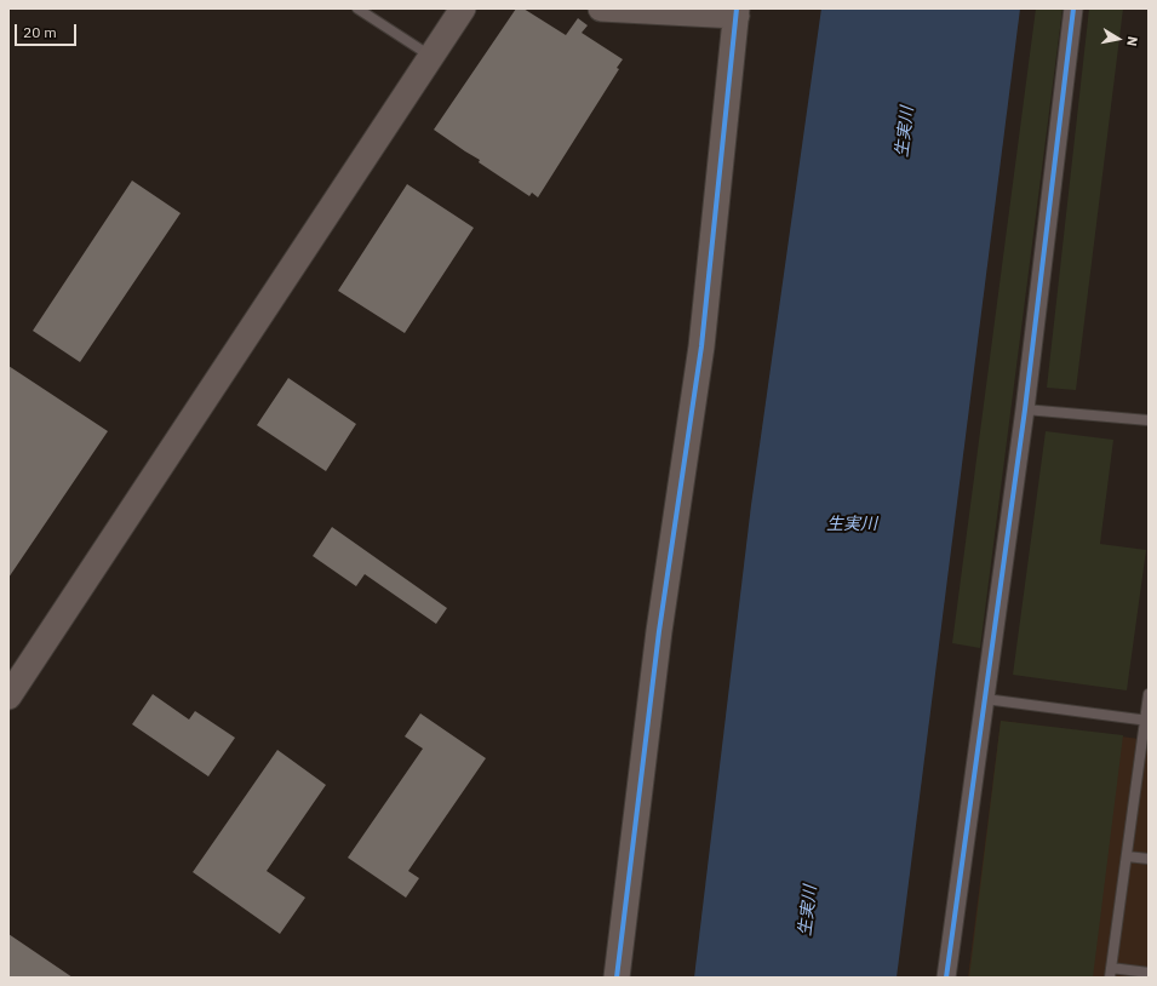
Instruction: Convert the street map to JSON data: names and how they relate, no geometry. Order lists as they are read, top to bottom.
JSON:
{
  "water": ["生実川"],
  "scale_bar": "20 m",
  "north": "right"
}
